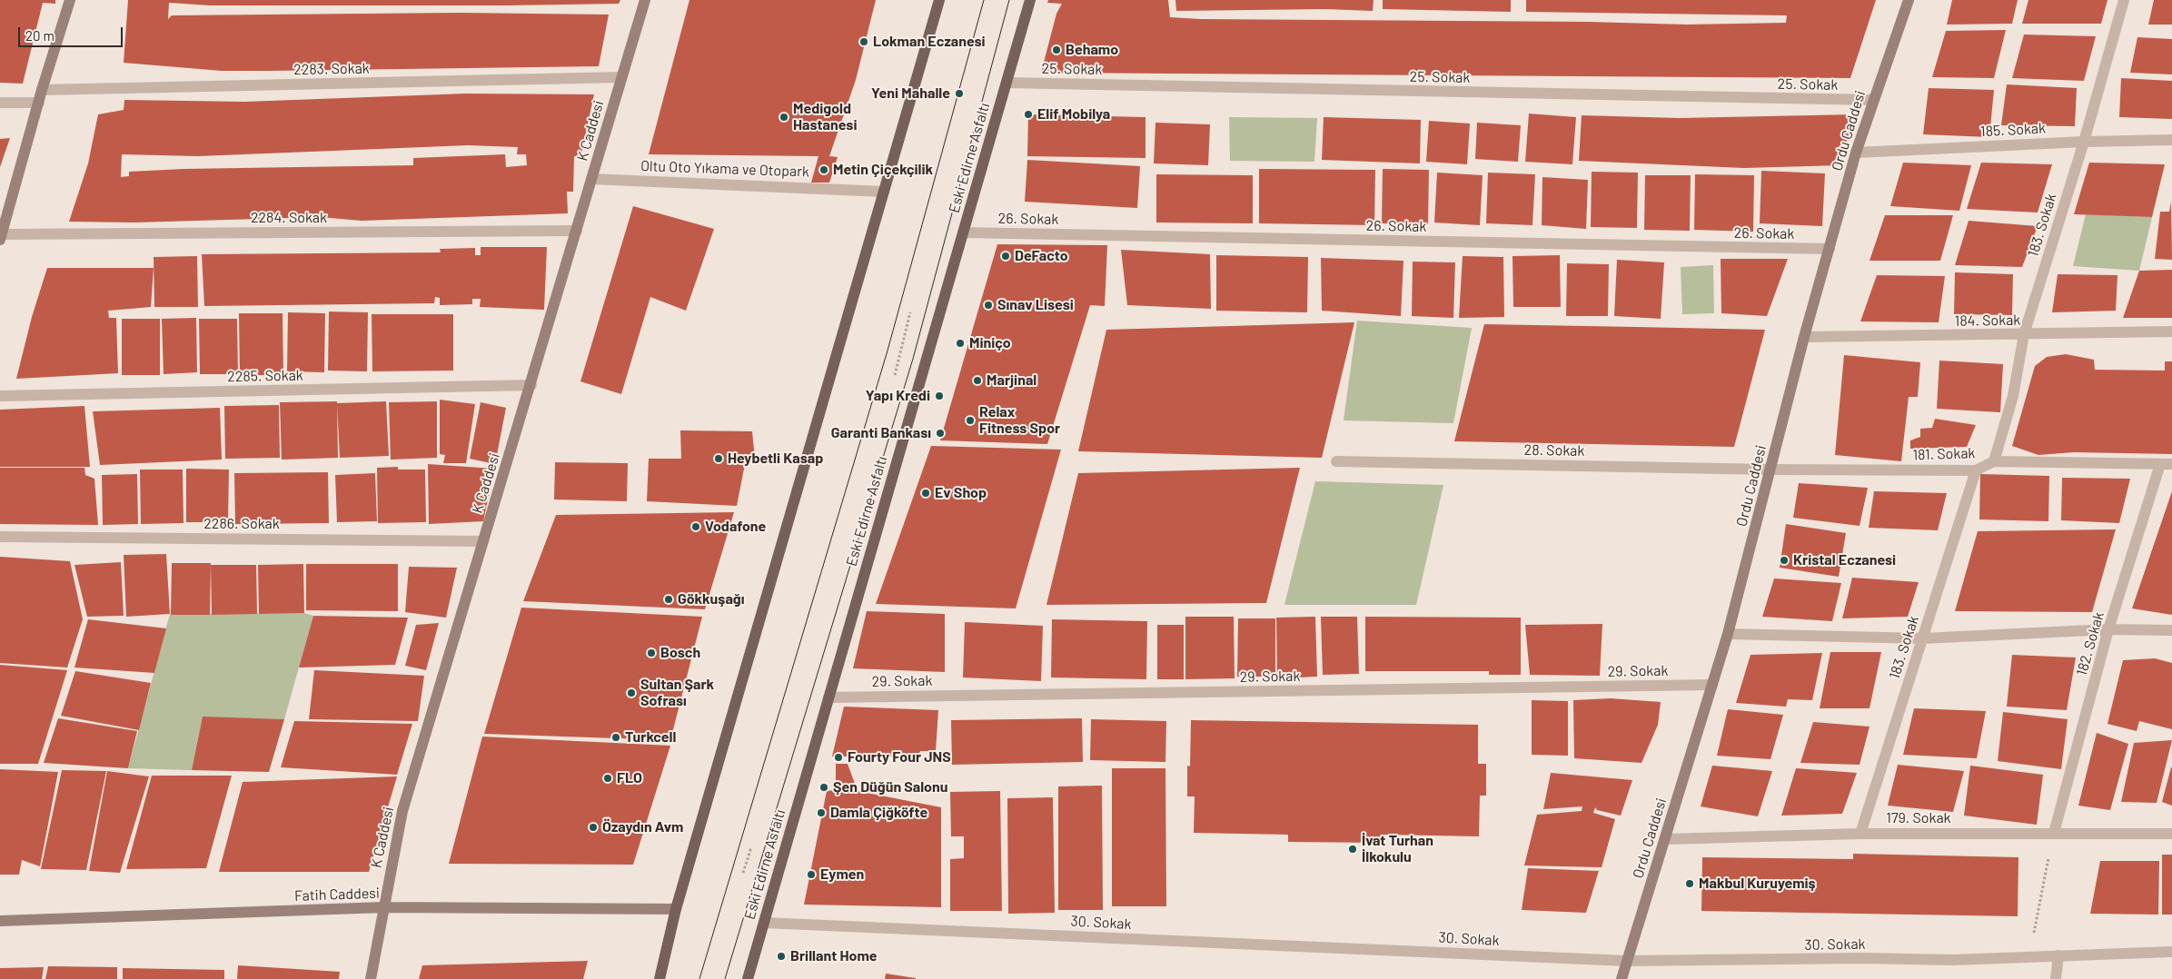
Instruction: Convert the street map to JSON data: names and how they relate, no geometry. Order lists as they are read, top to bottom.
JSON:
{
  "streets": {
    "main road": [
      "K Caddesi",
      "Ordu Caddesi",
      "Eski Edirne Asfaltı",
      "Fatih Caddesi"
    ],
    "street": [
      "2283. Sokak",
      "25. Sokak",
      "185. Sokak",
      "Oltu Oto Yıkama ve Otopark",
      "2284. Sokak",
      "26. Sokak",
      "183. Sokak",
      "184. Sokak",
      "2285. Sokak",
      "28. Sokak",
      "181. Sokak",
      "2286. Sokak",
      "182. Sokak",
      "29. Sokak",
      "179. Sokak",
      "30. Sokak"
    ]
  },
  "crossings": [
    ["2283. Sokak", "K Caddesi"],
    ["25. Sokak", "Ordu Caddesi"],
    ["25. Sokak", "Eski Edirne Asfaltı"],
    ["185. Sokak", "Ordu Caddesi"],
    ["185. Sokak", "183. Sokak"],
    ["K Caddesi", "Oltu Oto Yıkama ve Otopark"],
    ["K Caddesi", "2284. Sokak"],
    ["K Caddesi", "2285. Sokak"],
    ["K Caddesi", "2286. Sokak"],
    ["K Caddesi", "Fatih Caddesi"],
    ["Ordu Caddesi", "26. Sokak"],
    ["Ordu Caddesi", "184. Sokak"],
    ["Ordu Caddesi", "28. Sokak"],
    ["Ordu Caddesi", "181. Sokak"],
    ["Ordu Caddesi", "29. Sokak"],
    ["Ordu Caddesi", "179. Sokak"],
    ["Ordu Caddesi", "30. Sokak"],
    ["Eski Edirne Asfaltı", "26. Sokak"],
    ["Eski Edirne Asfaltı", "29. Sokak"],
    ["Eski Edirne Asfaltı", "30. Sokak"],
    ["183. Sokak", "184. Sokak"],
    ["183. Sokak", "181. Sokak"],
    ["183. Sokak", "179. Sokak"],
    ["28. Sokak", "181. Sokak"],
    ["181. Sokak", "182. Sokak"],
    ["182. Sokak", "179. Sokak"]
  ],
  "places": [
    "Lokman Eczanesi",
    "Behamo",
    "Yeni Mahalle",
    "Elif Mobilya",
    "Medigold Hastanesi",
    "Metin Çiçekçilik",
    "DeFacto",
    "Sınav Lisesi",
    "Miniço",
    "Marjinal",
    "Yapı Kredi",
    "Relax Fitness Spor",
    "Garanti Bankası",
    "Heybetli Kasap",
    "Ev Shop",
    "Vodafone",
    "Kristal Eczanesi",
    "Gökkuşağı",
    "Bosch",
    "Sultan Şark Sofrası",
    "Turkcell",
    "Fourty Four JNS",
    "FLO",
    "Şen Düğün Salonu",
    "Damla Çiğköfte",
    "Özaydın Avm",
    "İvat Turhan İlkokulu",
    "Eymen",
    "Makbul Kuruyemiş",
    "Brillant Home"
  ],
  "scale_bar": "20 m"
}
